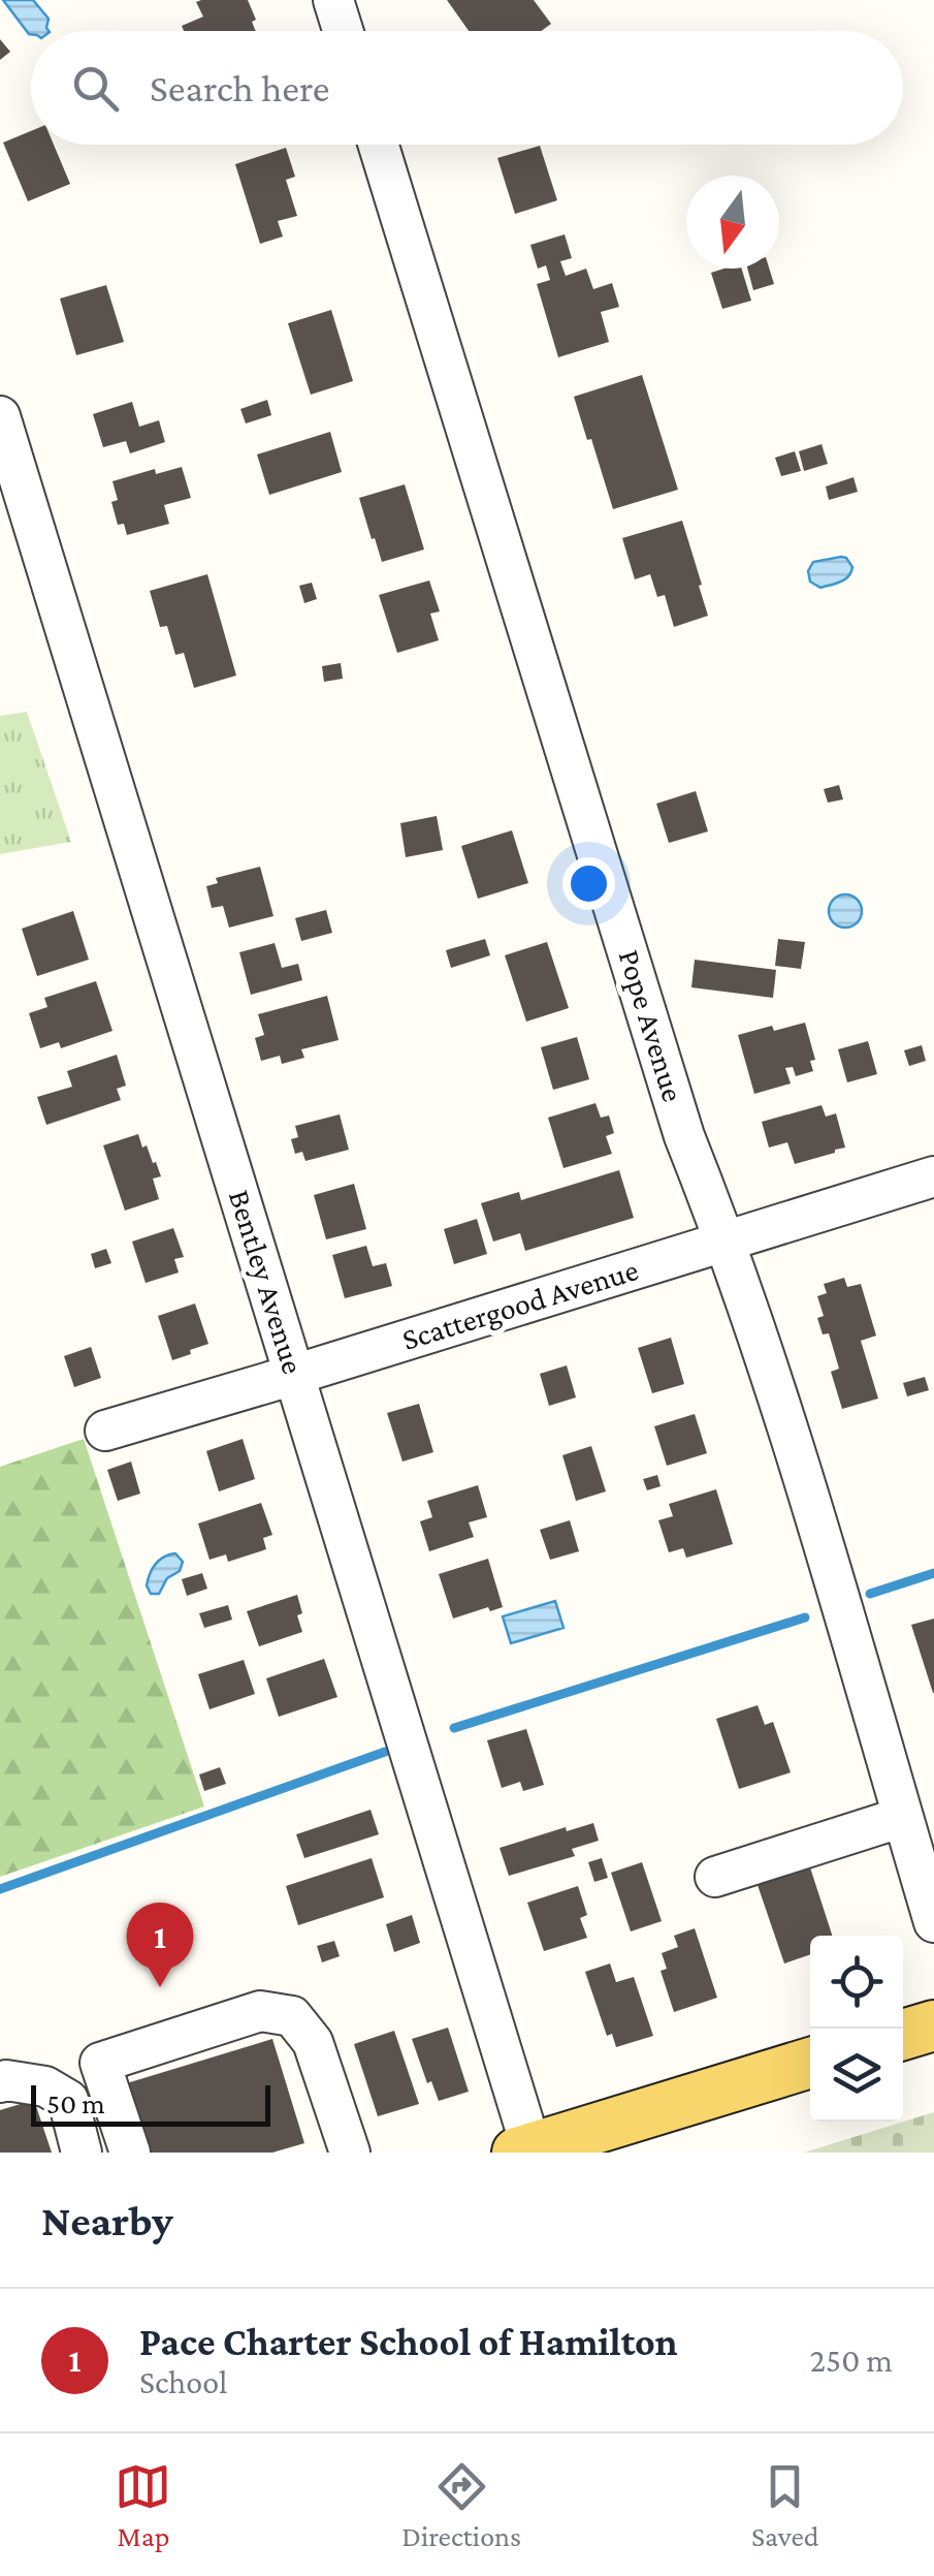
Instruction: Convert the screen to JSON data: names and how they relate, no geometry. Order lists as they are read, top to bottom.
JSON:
{
  "streets": {
    "street": ["Pope Avenue", "Bentley Avenue", "Scattergood Avenue"]
  },
  "crossings": [
    ["Pope Avenue", "Scattergood Avenue"],
    ["Bentley Avenue", "Scattergood Avenue"]
  ],
  "scale_bar": "50 m",
  "north": "bottom",
  "page": {
    "search": "Search here",
    "pins": "1",
    "scale": "50 m",
    "heading": "Nearby",
    "list": [
      {
        "mark": "1",
        "name": "Pace Charter School of Hamilton",
        "note": "School",
        "value": "250 m"
      }
    ],
    "nav": ["Map", "Directions", "Saved"]
  }
}
